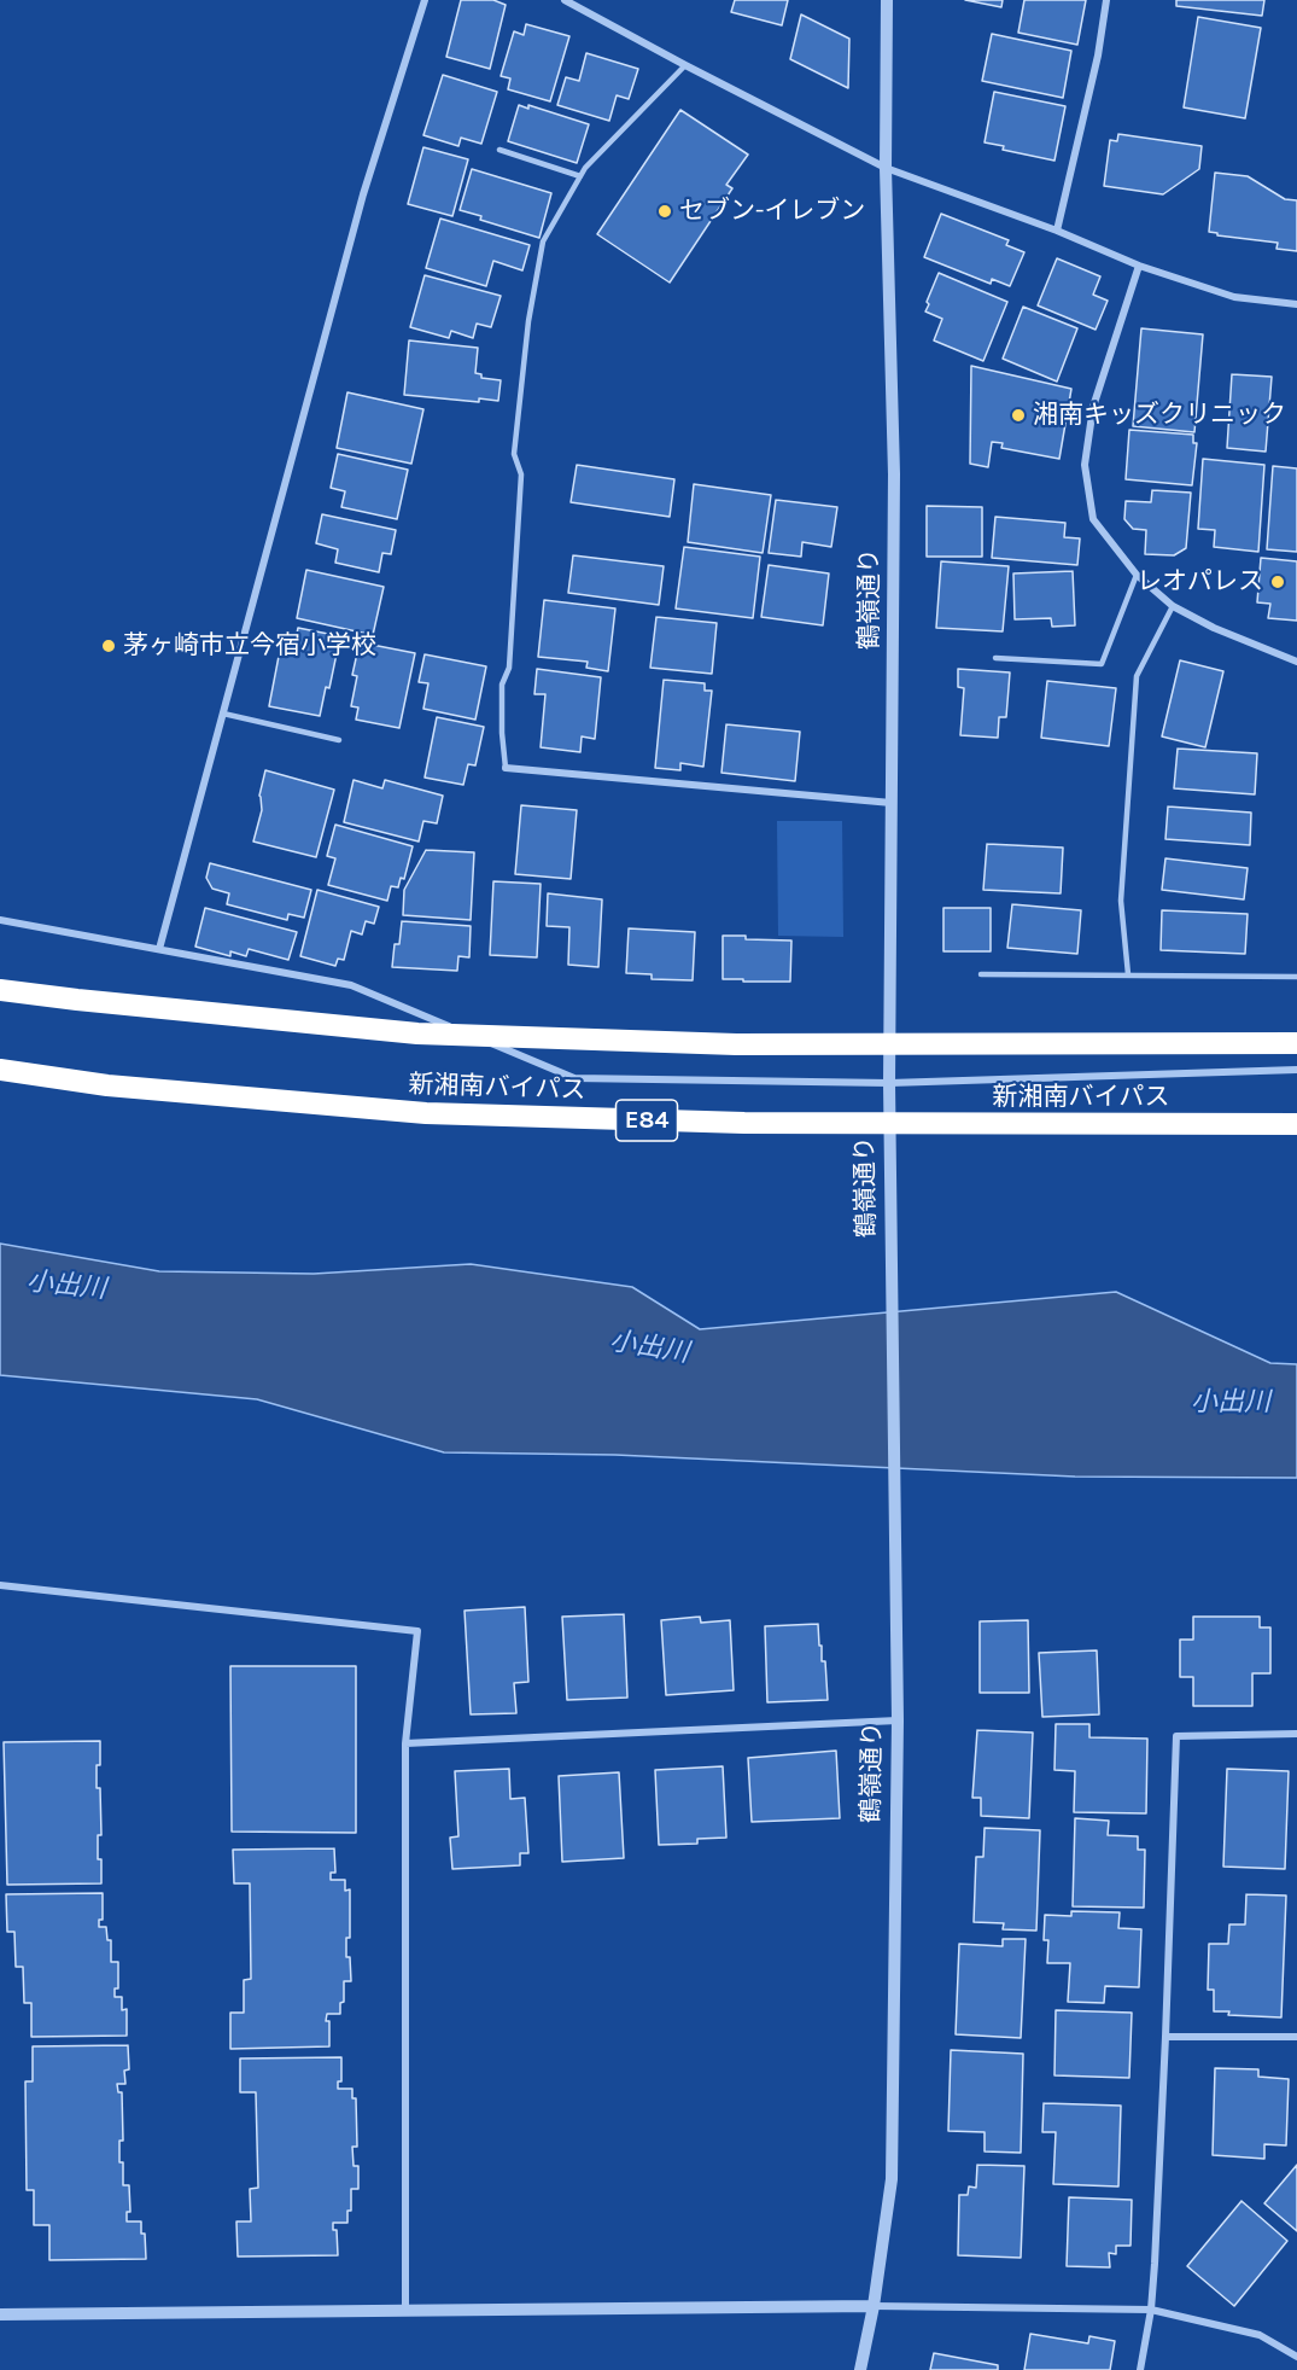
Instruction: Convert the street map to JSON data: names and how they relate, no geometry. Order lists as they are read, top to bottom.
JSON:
{
  "streets": {
    "highway": ["新湘南バイパス", "E84"],
    "street": ["鶴嶺通り"]
  },
  "water": ["小出川"],
  "places": [
    "セブン-イレブン",
    "湘南キッズクリニック",
    "レオパレス",
    "茅ヶ崎市立今宿小学校"
  ]
}
